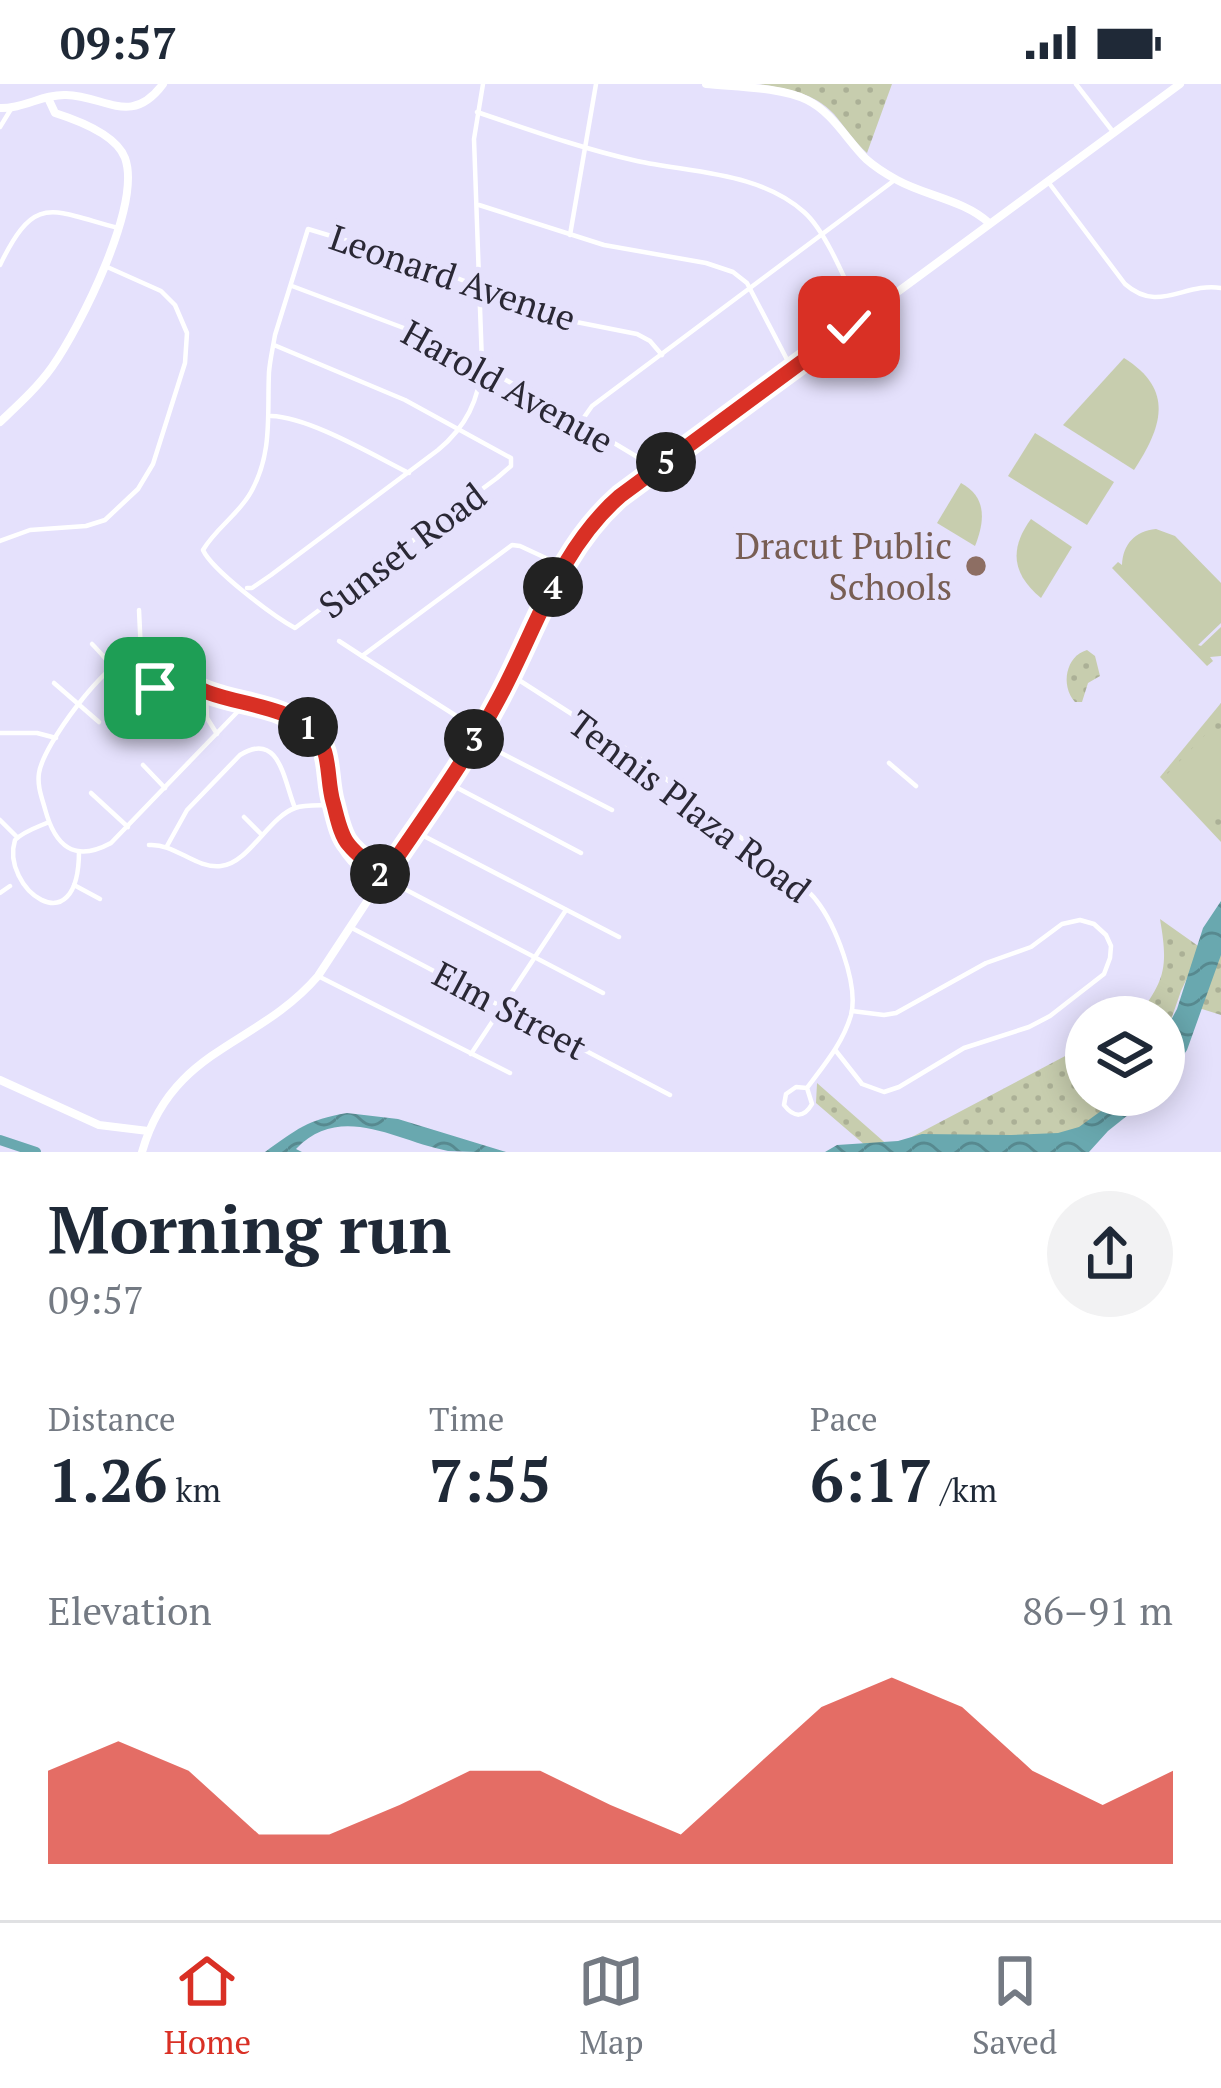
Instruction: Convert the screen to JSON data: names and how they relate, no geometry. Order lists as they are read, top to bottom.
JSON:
{
  "streets": {
    "street": [
      "Leonard Avenue",
      "Harold Avenue",
      "Sunset Road",
      "Tennis Plaza Road",
      "Elm Street"
    ]
  },
  "crossings": [
    ["Leonard Avenue", "Harold Avenue"]
  ],
  "places": ["Dracut Public Schools"],
  "page": {
    "status": "09:57",
    "pins": [
      "5",
      "4",
      "1",
      "3",
      "2"
    ],
    "heading": ["Morning run", "09:57"],
    "stats": [
      ["Distance", "1.26 km"],
      ["Time", "7:55"],
      ["Pace", "6:17 /km"]
    ],
    "chart": ["Elevation", "86–91 m"],
    "tabs": ["Home", "Map", "Saved"]
  }
}
